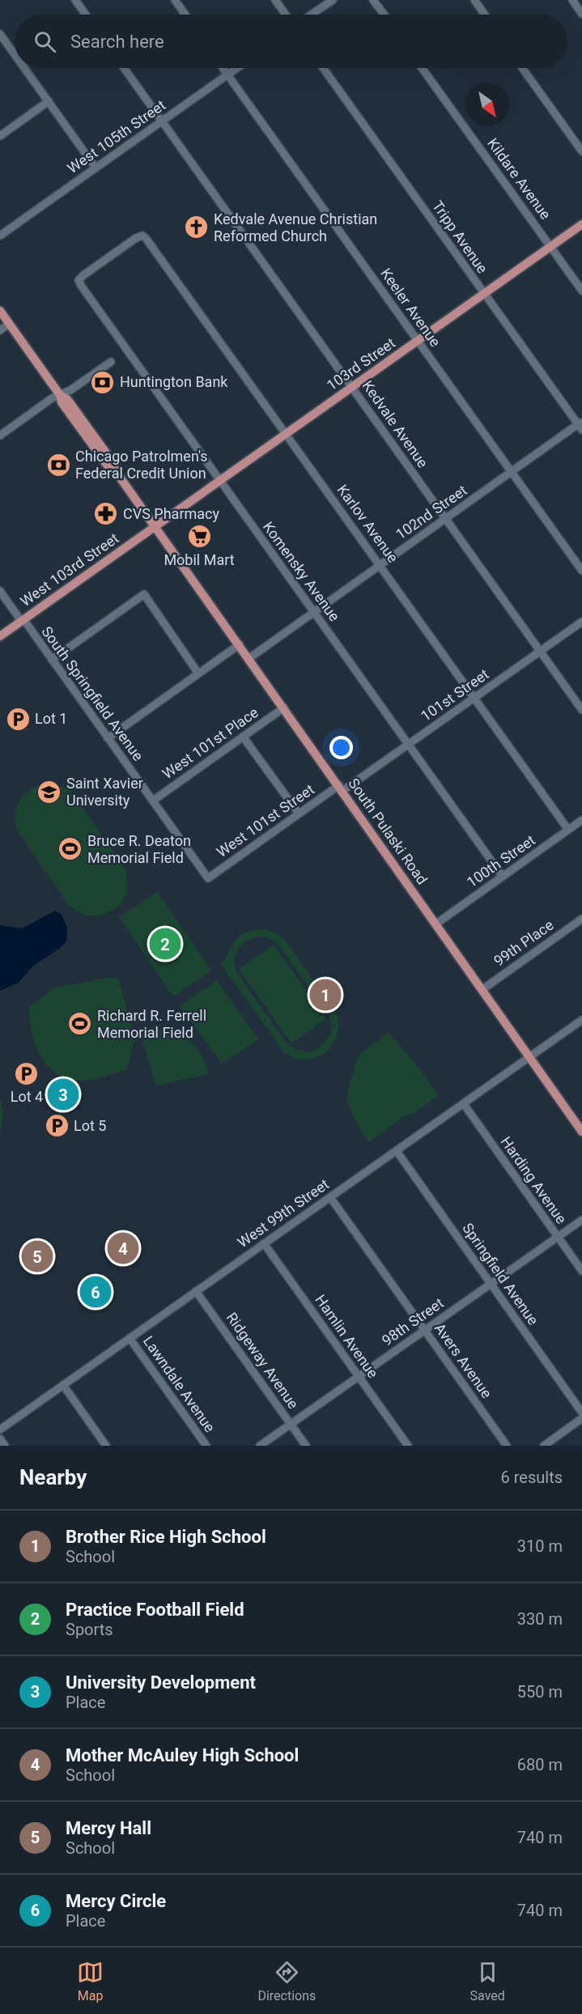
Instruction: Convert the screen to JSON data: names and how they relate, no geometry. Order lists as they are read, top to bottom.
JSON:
{
  "streets": {
    "main road": ["103rd Street", "West 103rd Street", "South Pulaski Road"],
    "street": [
      "West 105th Street",
      "Kildare Avenue",
      "Tripp Avenue",
      "Keeler Avenue",
      "Kedvale Avenue",
      "102nd Street",
      "Karlov Avenue",
      "Komensky Avenue",
      "South Springfield Avenue",
      "101st Street",
      "West 101st Place",
      "West 101st Street",
      "100th Street",
      "99th Place",
      "Harding Avenue",
      "West 99th Street",
      "Springfield Avenue",
      "98th Street",
      "Hamlin Avenue",
      "Ridgeway Avenue",
      "Avers Avenue",
      "Lawndale Avenue"
    ]
  },
  "crossings": [
    ["West 105th Street", "Keeler Avenue"],
    ["West 105th Street", "Kedvale Avenue"],
    ["Kildare Avenue", "103rd Street"],
    ["Tripp Avenue", "103rd Street"],
    ["Tripp Avenue", "102nd Street"],
    ["Keeler Avenue", "103rd Street"],
    ["Keeler Avenue", "102nd Street"],
    ["103rd Street", "Kedvale Avenue"],
    ["103rd Street", "Karlov Avenue"],
    ["103rd Street", "West 103rd Street"],
    ["103rd Street", "Komensky Avenue"],
    ["103rd Street", "South Pulaski Road"],
    ["Kedvale Avenue", "102nd Street"],
    ["Kedvale Avenue", "101st Street"],
    ["102nd Street", "Karlov Avenue"],
    ["102nd Street", "Komensky Avenue"],
    ["102nd Street", "South Pulaski Road"],
    ["Karlov Avenue", "Komensky Avenue"],
    ["Karlov Avenue", "101st Street"],
    ["Karlov Avenue", "100th Street"],
    ["West 103rd Street", "South Springfield Avenue"],
    ["West 103rd Street", "South Pulaski Road"],
    ["Komensky Avenue", "101st Street"],
    ["Komensky Avenue", "100th Street"],
    ["South Springfield Avenue", "West 101st Place"],
    ["South Springfield Avenue", "West 101st Street"],
    ["101st Street", "West 101st Street"],
    ["101st Street", "South Pulaski Road"],
    ["West 101st Place", "South Pulaski Road"],
    ["West 101st Street", "South Pulaski Road"],
    ["South Pulaski Road", "100th Street"],
    ["South Pulaski Road", "99th Place"],
    ["South Pulaski Road", "West 99th Street"],
    ["Harding Avenue", "West 99th Street"],
    ["Harding Avenue", "98th Street"],
    ["West 99th Street", "Springfield Avenue"],
    ["West 99th Street", "Hamlin Avenue"],
    ["West 99th Street", "Ridgeway Avenue"],
    ["West 99th Street", "Avers Avenue"],
    ["West 99th Street", "Lawndale Avenue"],
    ["Springfield Avenue", "98th Street"],
    ["98th Street", "Hamlin Avenue"],
    ["98th Street", "Ridgeway Avenue"],
    ["98th Street", "Avers Avenue"]
  ],
  "places": {
    "church": ["Kedvale Avenue Christian Reformed Church"],
    "bank": ["Huntington Bank", "Chicago Patrolmen's Federal Credit Union"],
    "pharmacy": ["CVS Pharmacy"],
    "supermarket": ["Mobil Mart"],
    "parking": ["Lot 1", "Lot 4", "Lot 5"],
    "school or university": ["Saint Xavier University"],
    "sports": ["Bruce R. Deaton Memorial Field", "Richard R. Ferrell Memorial Field"]
  },
  "north": "bottom right",
  "page": {
    "search": "Search here",
    "pins": [
      "2",
      "1",
      "3",
      "4",
      "5",
      "6"
    ],
    "heading": ["Nearby", "6 results"],
    "list": [
      {
        "mark": "1",
        "name": "Brother Rice High School",
        "note": "School",
        "value": "310 m"
      },
      {
        "mark": "2",
        "name": "Practice Football Field",
        "note": "Sports",
        "value": "330 m"
      },
      {
        "mark": "3",
        "name": "University Development",
        "note": "Place",
        "value": "550 m"
      },
      {
        "mark": "4",
        "name": "Mother McAuley High School",
        "note": "School",
        "value": "680 m"
      },
      {
        "mark": "5",
        "name": "Mercy Hall",
        "note": "School",
        "value": "740 m"
      },
      {
        "mark": "6",
        "name": "Mercy Circle",
        "note": "Place",
        "value": "740 m"
      }
    ],
    "nav": ["Map", "Directions", "Saved"]
  }
}
